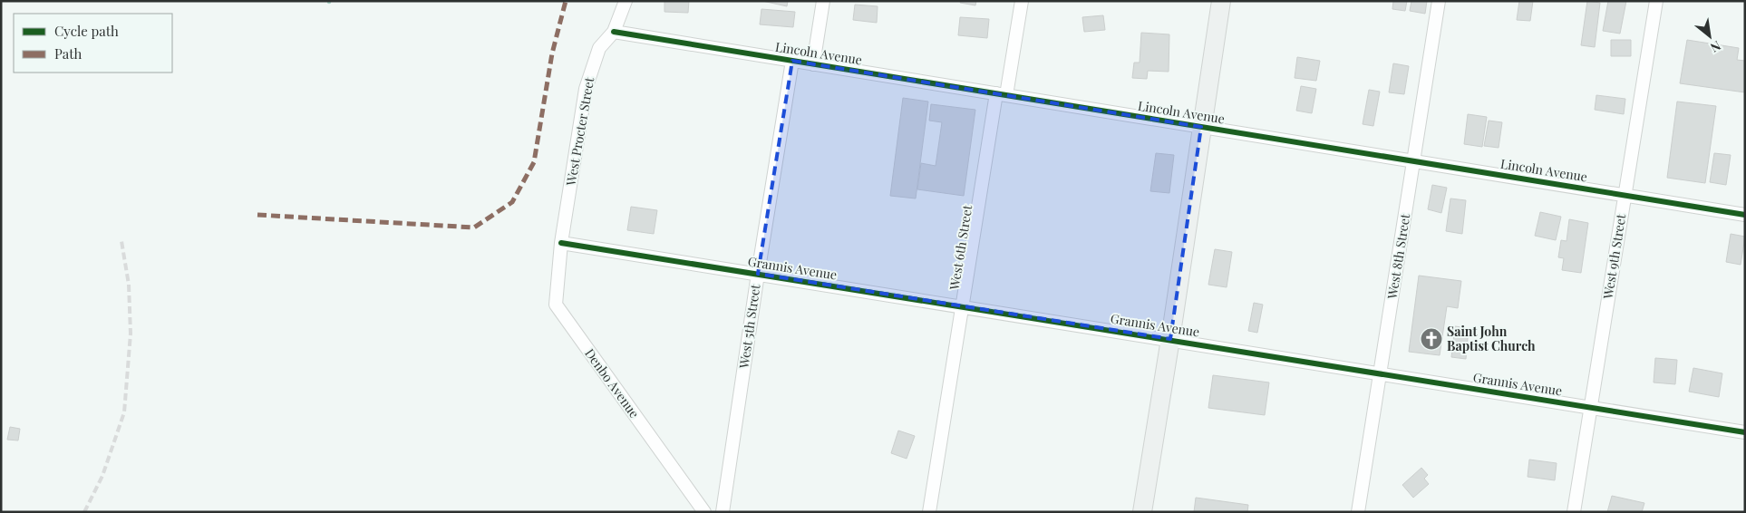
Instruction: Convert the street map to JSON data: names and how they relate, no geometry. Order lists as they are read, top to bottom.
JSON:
{
  "streets": {
    "street": [
      "Lincoln Avenue",
      "West Procter Street",
      "West 6th Street",
      "West 8th Street",
      "West 9th Street",
      "Grannis Avenue",
      "West 5th Street",
      "Denbo Avenue"
    ]
  },
  "crossings": [
    ["Lincoln Avenue", "West Procter Street"],
    ["Lincoln Avenue", "West 6th Street"],
    ["Lincoln Avenue", "West 8th Street"],
    ["Lincoln Avenue", "West 9th Street"],
    ["Lincoln Avenue", "West 5th Street"],
    ["West Procter Street", "Grannis Avenue"],
    ["West Procter Street", "Denbo Avenue"],
    ["West 6th Street", "Grannis Avenue"],
    ["West 8th Street", "Grannis Avenue"],
    ["West 9th Street", "Grannis Avenue"],
    ["Grannis Avenue", "West 5th Street"],
    ["Grannis Avenue", "Denbo Avenue"]
  ],
  "places": {
    "church": ["Saint John Baptist Church"]
  },
  "legend": ["Cycle path", "Path"],
  "north": "bottom right"
}
